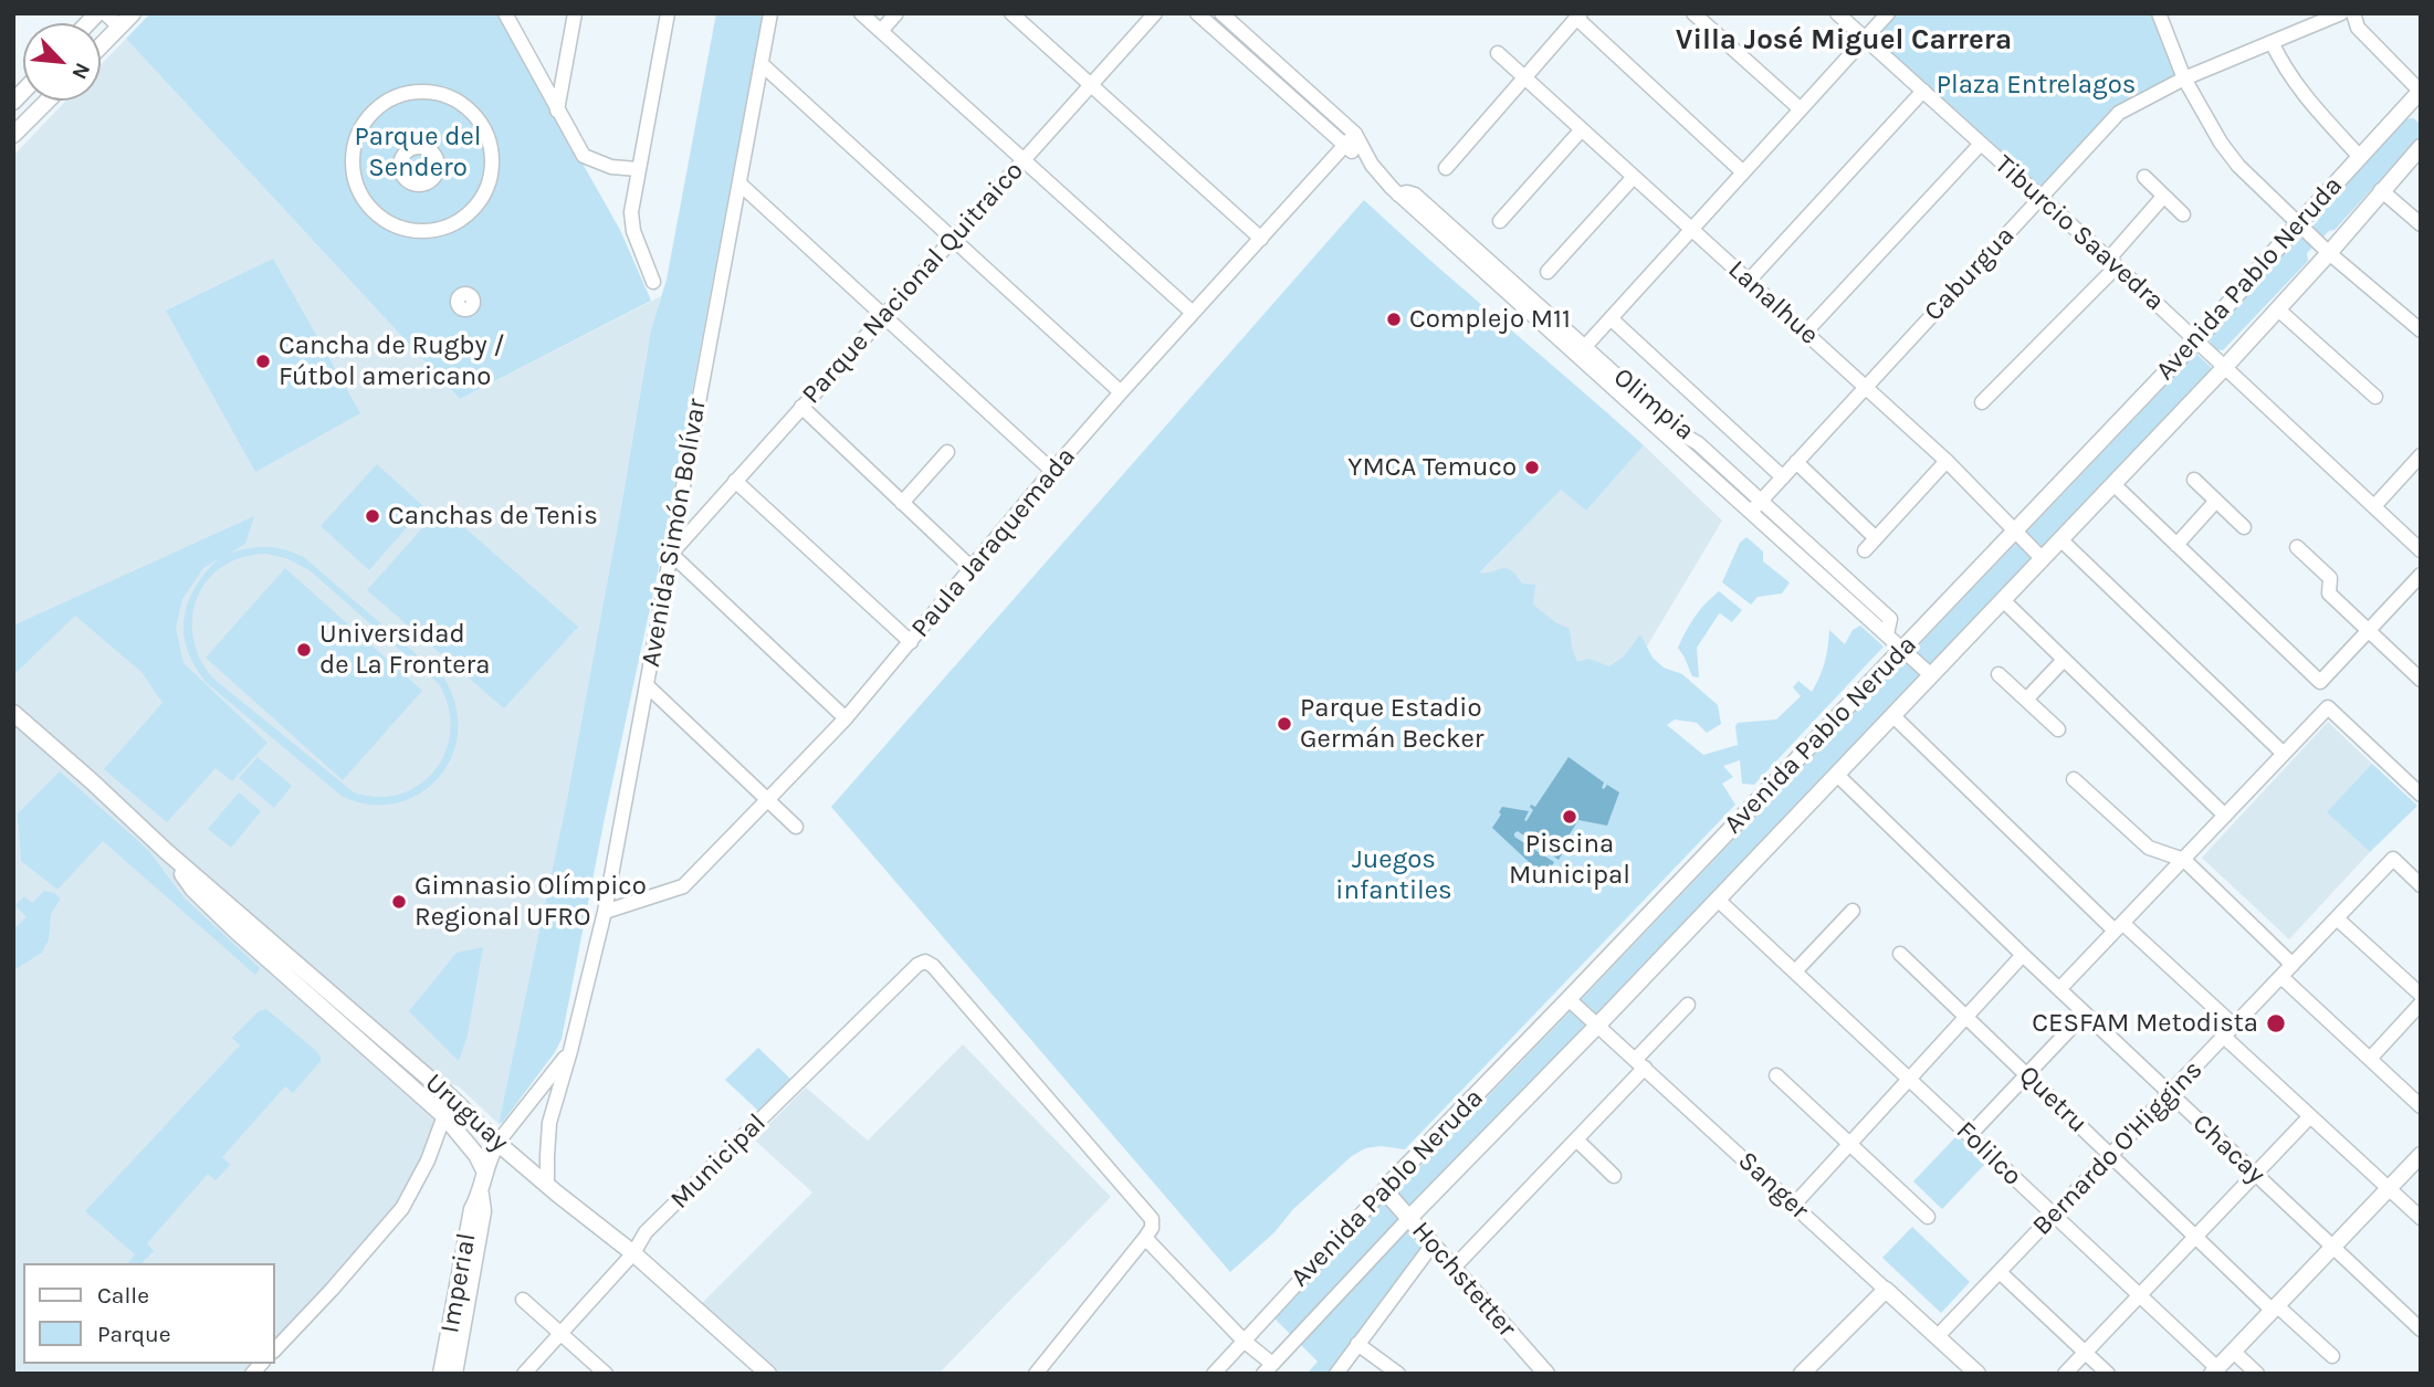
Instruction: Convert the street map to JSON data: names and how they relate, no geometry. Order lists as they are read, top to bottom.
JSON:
{
  "streets": {
    "main road": [
      "Avenida Pablo Neruda",
      "Uruguay",
      "Sanger",
      "Hochstetter",
      "Imperial"
    ],
    "street": [
      "Tiburcio Saavedra",
      "Caburgua",
      "Parque Nacional Quitraico",
      "Lanalhue",
      "Olimpia",
      "Avenida Simón Bolívar",
      "Paula Jaraquemada",
      "Quetru",
      "Bernardo O'Higgins",
      "Chacay",
      "Folilco",
      "Municipal"
    ]
  },
  "crossings": [
    ["Tiburcio Saavedra", "Caburgua"],
    ["Tiburcio Saavedra", "Avenida Pablo Neruda"],
    ["Caburgua", "Lanalhue"],
    ["Caburgua", "Olimpia"],
    ["Avenida Pablo Neruda", "Lanalhue"],
    ["Avenida Pablo Neruda", "Olimpia"],
    ["Avenida Pablo Neruda", "Chacay"],
    ["Avenida Pablo Neruda", "Folilco"],
    ["Avenida Pablo Neruda", "Sanger"],
    ["Avenida Pablo Neruda", "Hochstetter"],
    ["Parque Nacional Quitraico", "Avenida Simón Bolívar"],
    ["Olimpia", "Paula Jaraquemada"],
    ["Avenida Simón Bolívar", "Paula Jaraquemada"],
    ["Avenida Simón Bolívar", "Uruguay"],
    ["Avenida Simón Bolívar", "Imperial"],
    ["Quetru", "Bernardo O'Higgins"],
    ["Uruguay", "Municipal"],
    ["Uruguay", "Imperial"],
    ["Bernardo O'Higgins", "Chacay"],
    ["Bernardo O'Higgins", "Folilco"],
    ["Bernardo O'Higgins", "Sanger"]
  ],
  "districts": ["Villa José Miguel Carrera"],
  "parks": ["Plaza Entrelagos", "Parque del Sendero", "Juegos infantiles"],
  "places": [
    "Complejo M11",
    "Cancha de Rugby / Fútbol americano",
    "YMCA Temuco",
    "Canchas de Tenis",
    "Universidad de La Frontera",
    "Parque Estadio Germán Becker",
    "Piscina Municipal",
    "Gimnasio Olímpico Regional UFRO",
    "CESFAM Metodista"
  ],
  "legend": ["Calle", "Parque"],
  "north": "bottom right"
}
